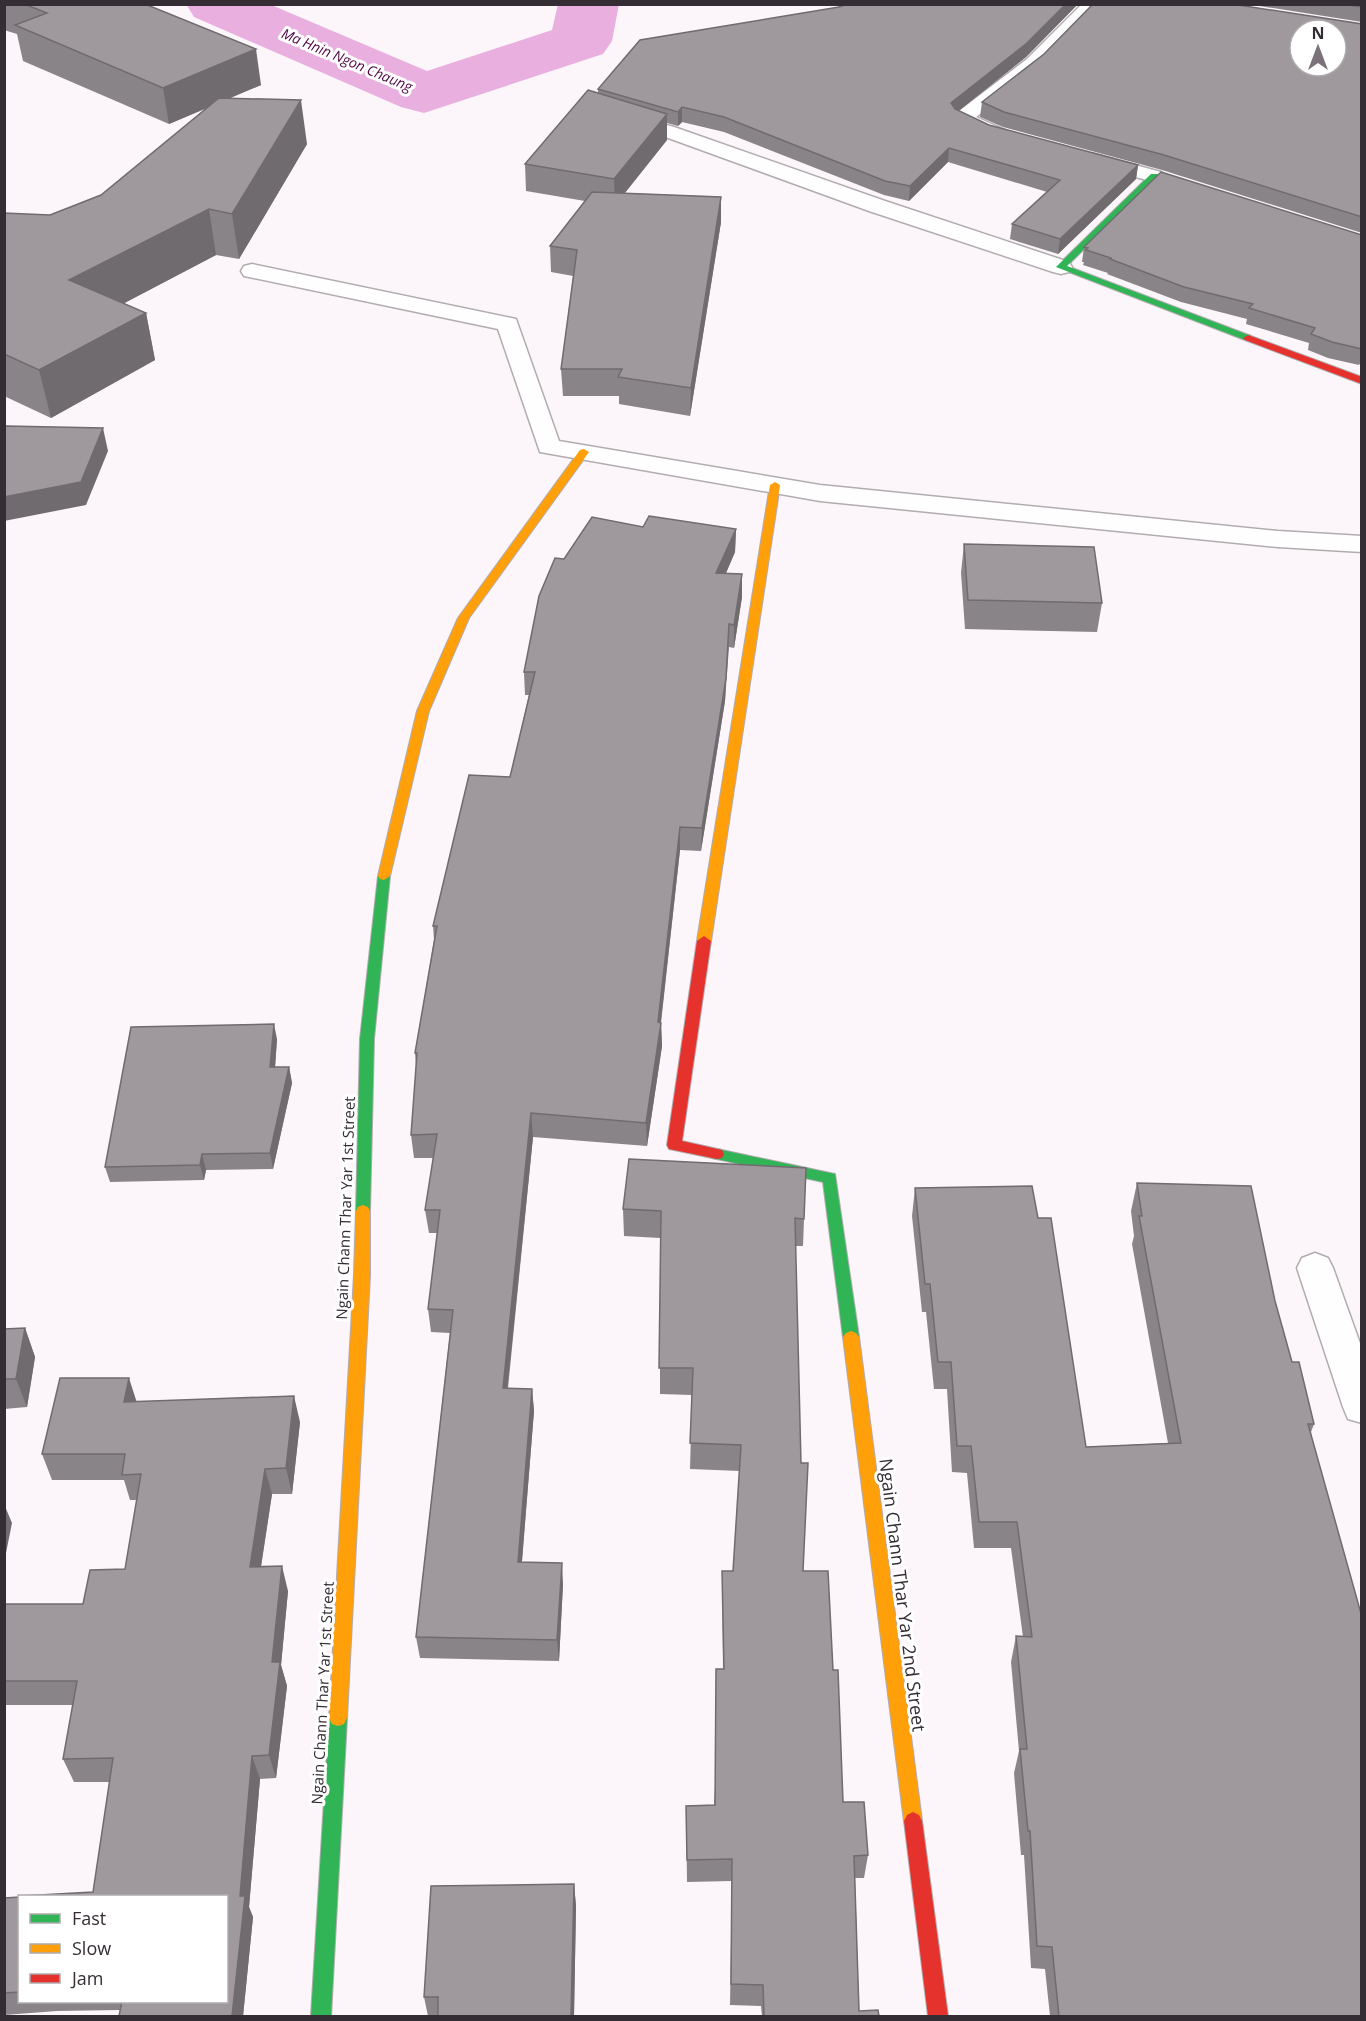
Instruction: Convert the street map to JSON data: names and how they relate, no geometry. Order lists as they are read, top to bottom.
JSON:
{
  "streets": {
    "street": ["Ngain Chann Thar Yar 1st Street", "Ngain Chann Thar Yar 2nd Street"]
  },
  "water": ["Ma Hnin Ngon Chaung"],
  "legend": ["Fast", "Slow", "Jam"],
  "north": "top"
}
